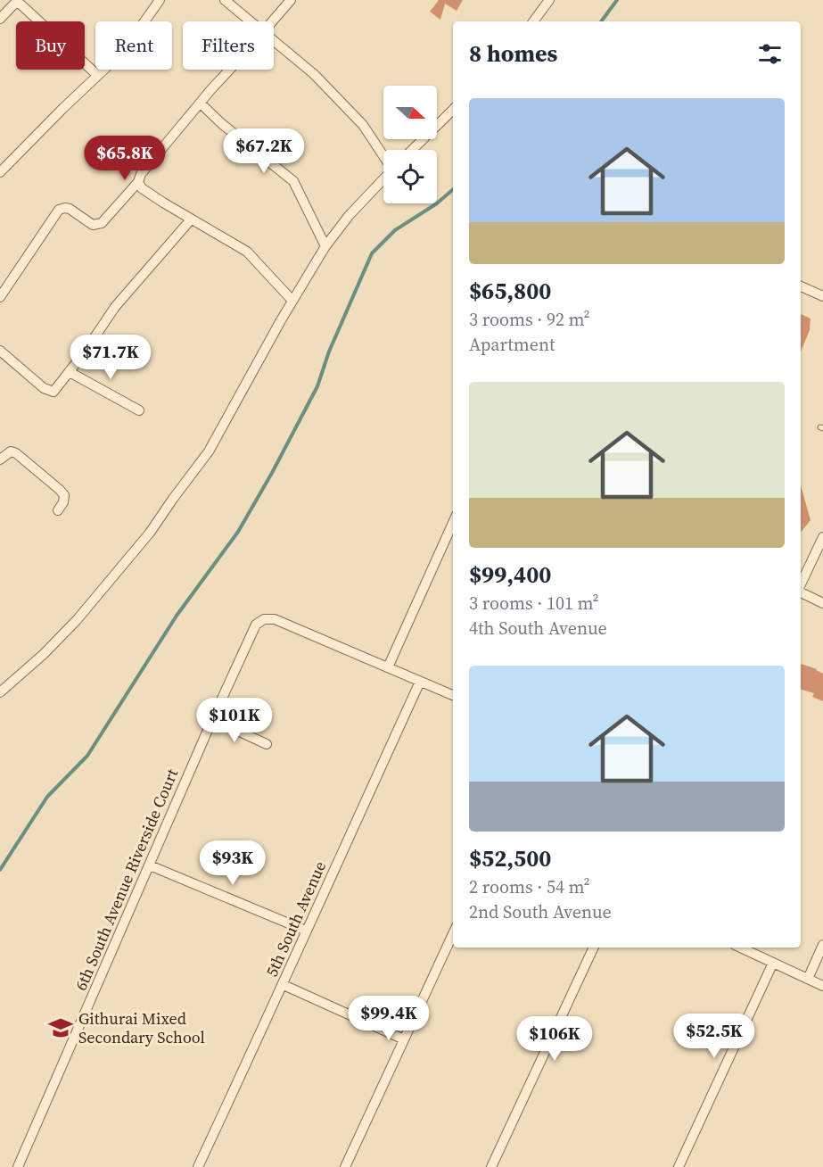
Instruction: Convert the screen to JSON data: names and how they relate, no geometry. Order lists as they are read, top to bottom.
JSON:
{
  "streets": {
    "street": ["6th South Avenue Riverside Court", "5th South Avenue"]
  },
  "places": {
    "school or university": ["Githurai Mixed Secondary School"]
  },
  "north": "right",
  "page": {
    "chip": ["Buy", "Rent", "Filters"],
    "heading": "8 homes",
    "list": [
      {
        "name": "$65,800",
        "note": "3 rooms · 92 m² · Apartment"
      },
      {
        "name": "$99,400",
        "note": "3 rooms · 101 m² · 4th South Avenue"
      },
      {
        "name": "$52,500",
        "note": "2 rooms · 54 m² · 2nd South Avenue"
      }
    ],
    "price": [
      "$67.2K",
      "$65.8K",
      "$71.7K",
      "$101K",
      "$93K",
      "$99.4K",
      "$52.5K",
      "$106K"
    ]
  }
}
